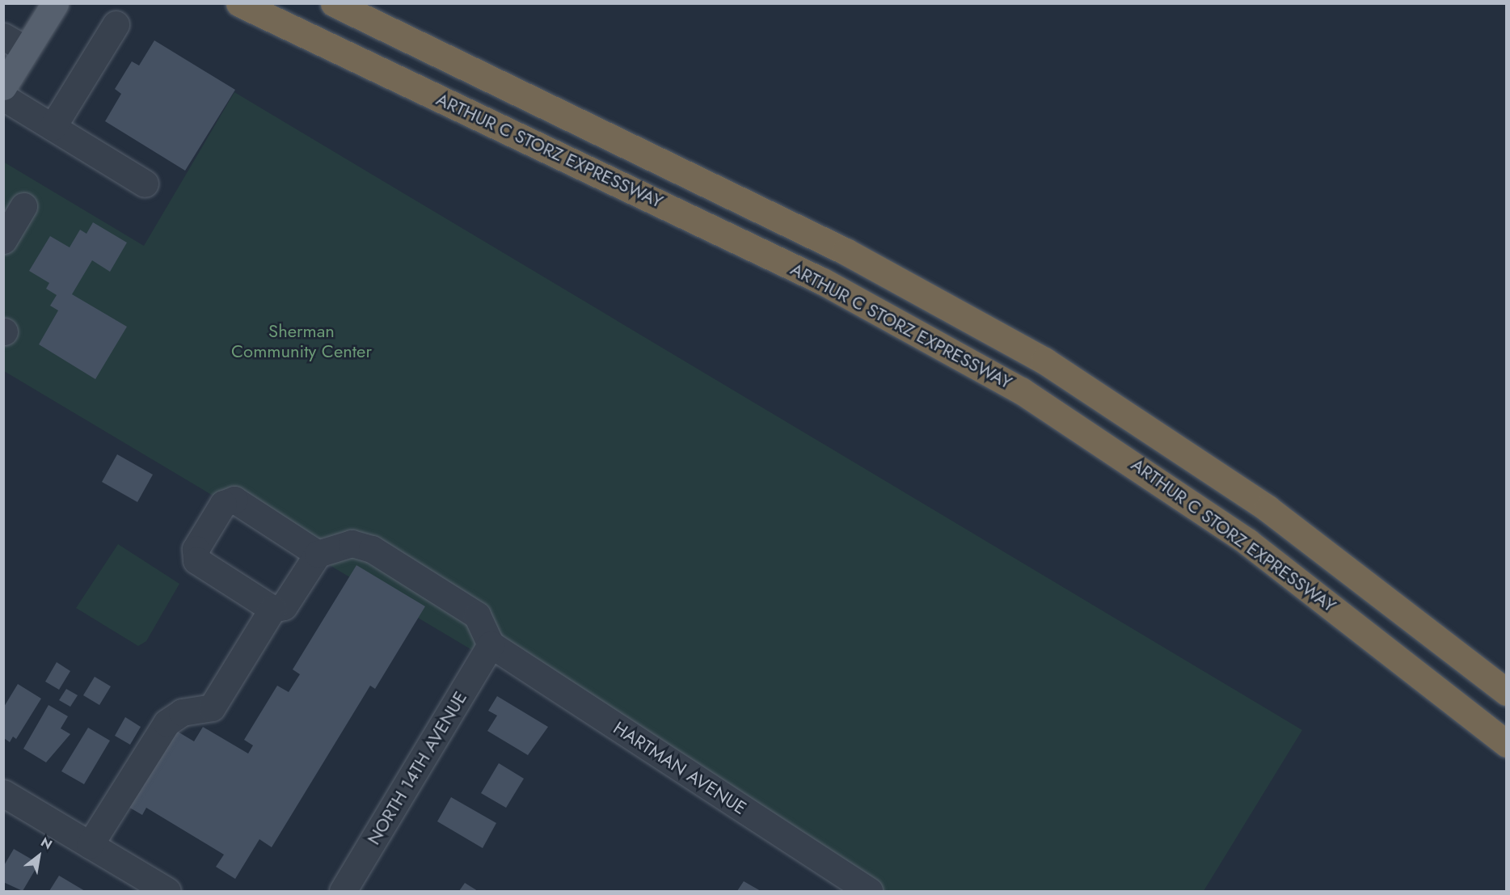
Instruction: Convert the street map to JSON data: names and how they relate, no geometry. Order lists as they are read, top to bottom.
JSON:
{
  "streets": {
    "highway": ["ARTHUR C STORZ EXPRESSWAY"],
    "street": ["NORTH 14TH AVENUE", "HARTMAN AVENUE"]
  },
  "crossings": [
    ["NORTH 14TH AVENUE", "HARTMAN AVENUE"]
  ],
  "parks": ["Sherman Community Center"],
  "north": "top right"
}
